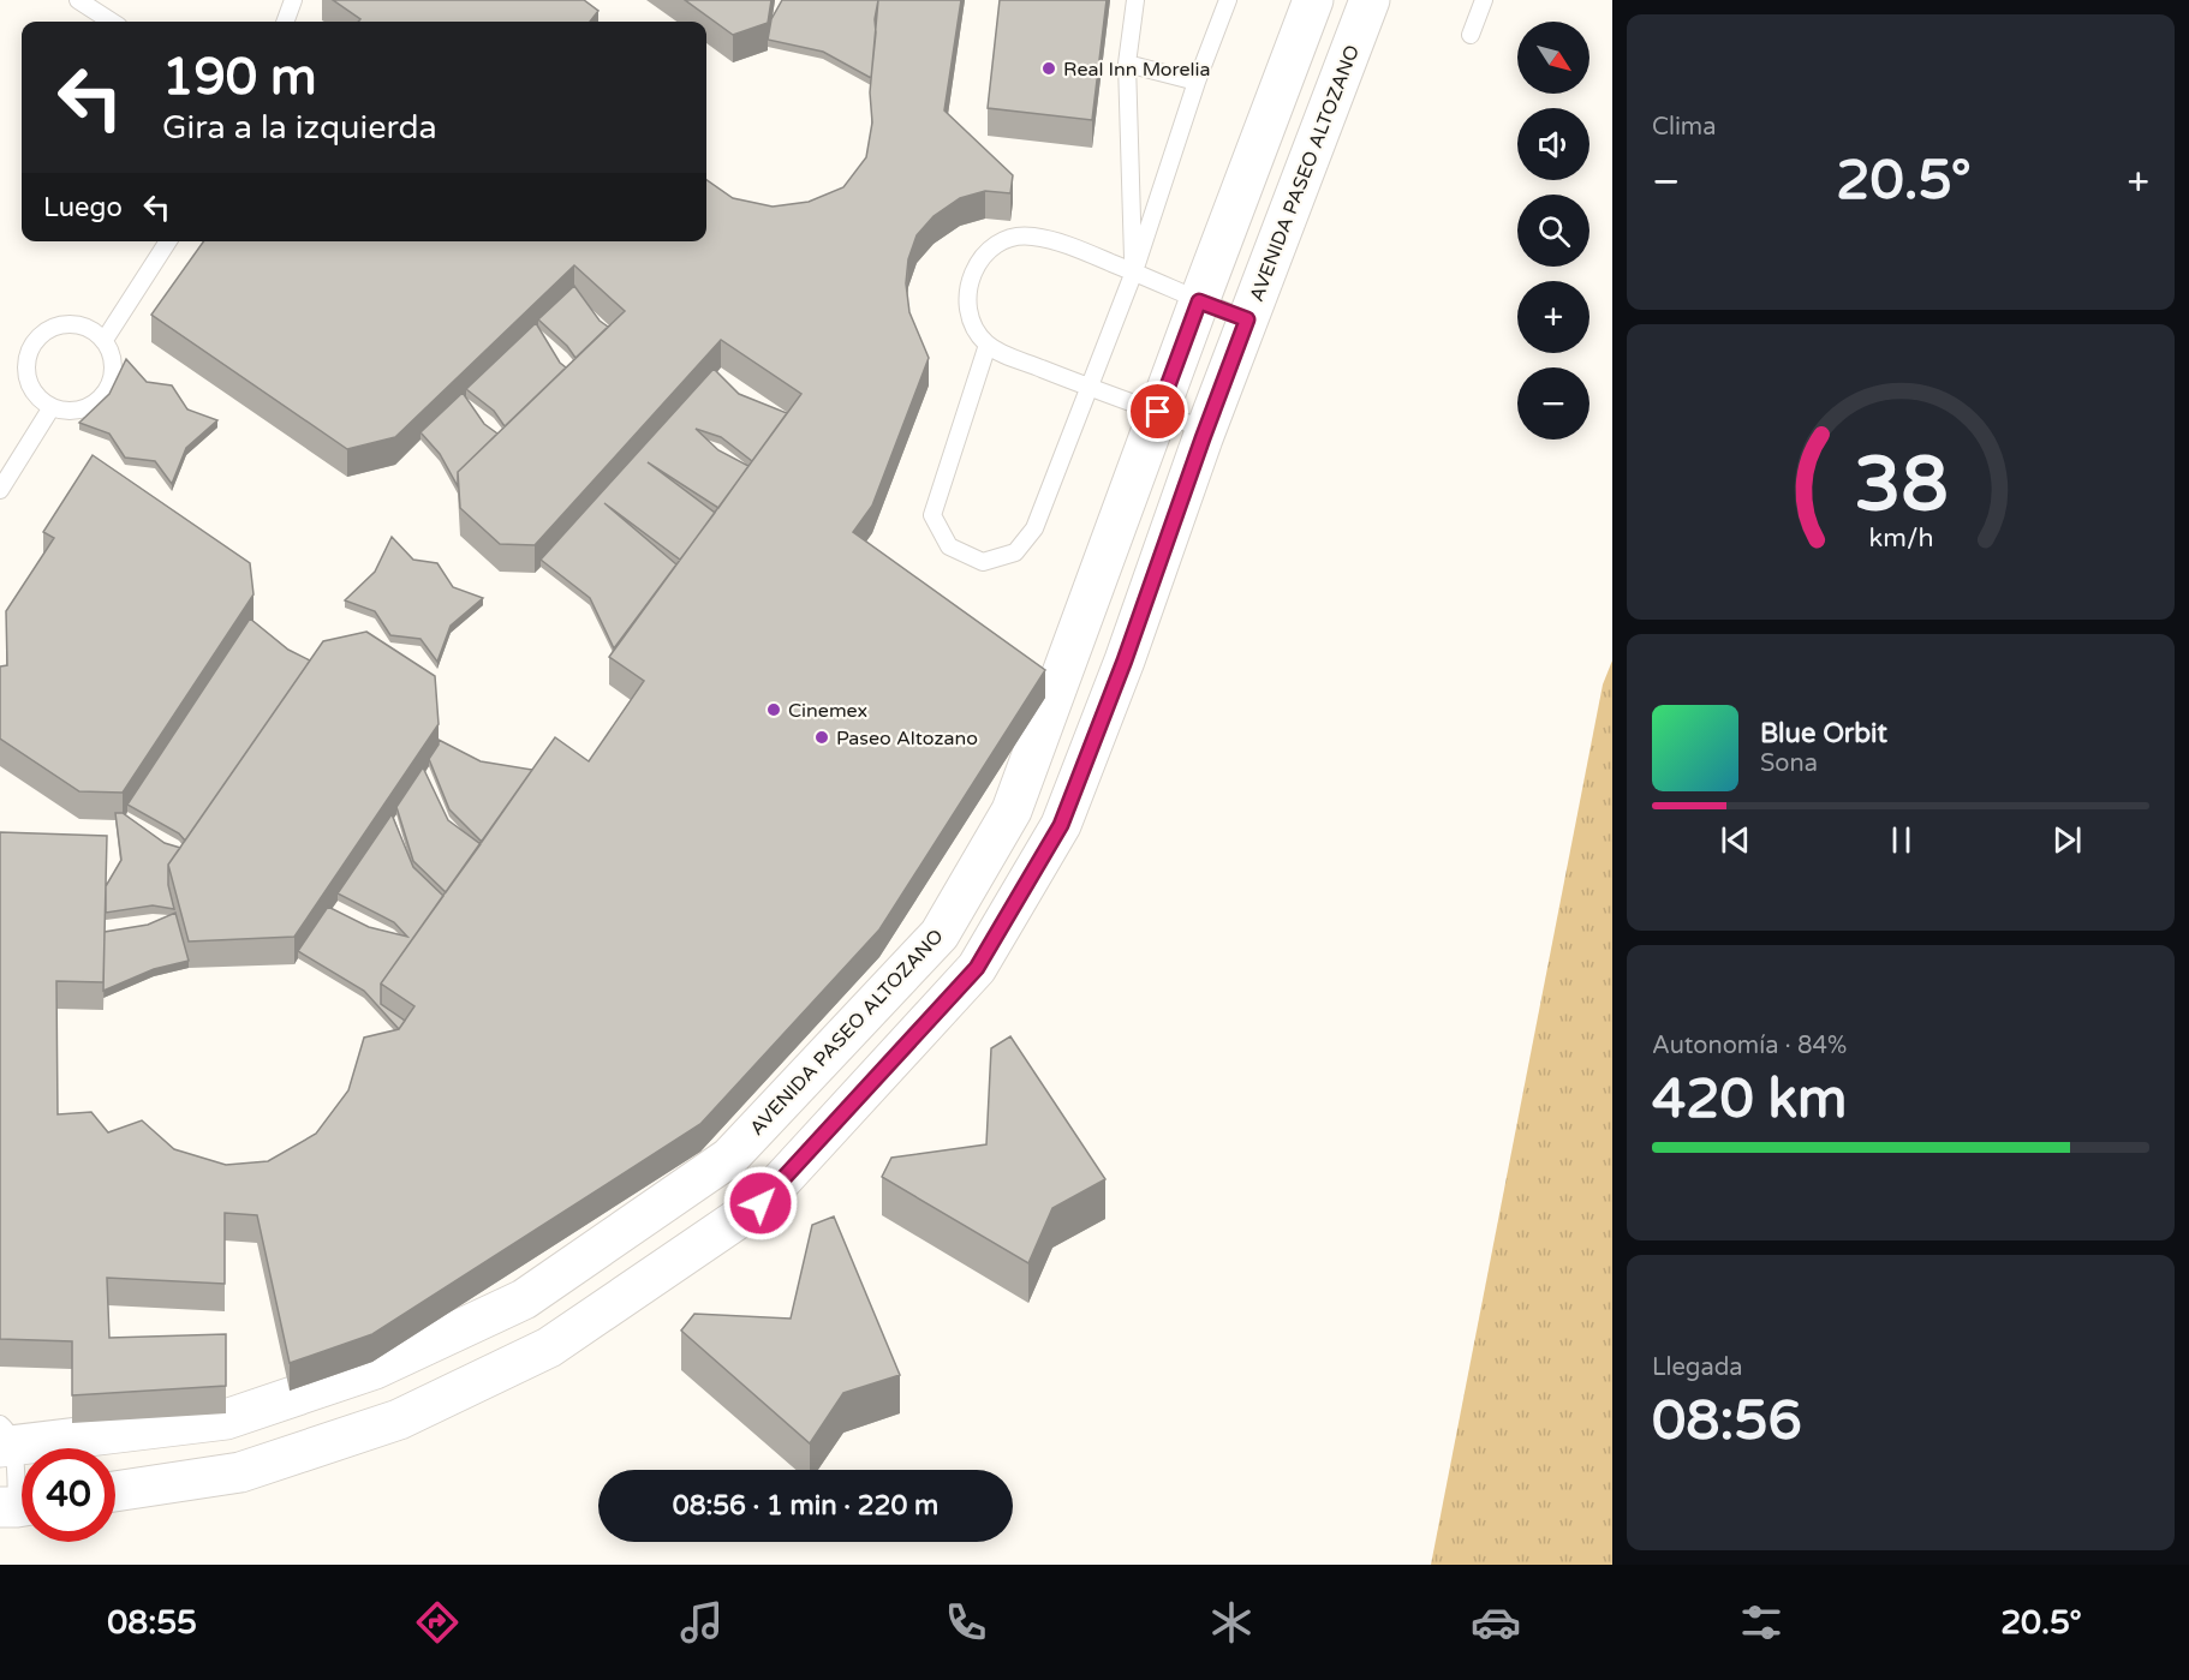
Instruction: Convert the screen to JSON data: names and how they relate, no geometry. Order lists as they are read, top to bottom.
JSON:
{
  "streets": {
    "street": ["AVENIDA PASEO ALTOZANO"]
  },
  "places": ["Real Inn Morelia", "Cinemex", "Paseo Altozano"],
  "north": "bottom right",
  "page": {
    "tile": [
      "Clima",
      ["Autonomía · 84%", "420 km"],
      ["Llegada", "08:56"]
    ],
    "map_buttons": ["+", "−"],
    "turn": ["190 m", "Gira a la izquierda"],
    "heat": ["−", "20.5°", "+"],
    "then": "Luego",
    "song": ["Blue Orbit", "Sona"],
    "limit": "40",
    "trip": "08:56 · 1 min · 220 m",
    "tabs": ["08:55", "20.5°"],
    "gauge": ["38", "km/h"]
  }
}
